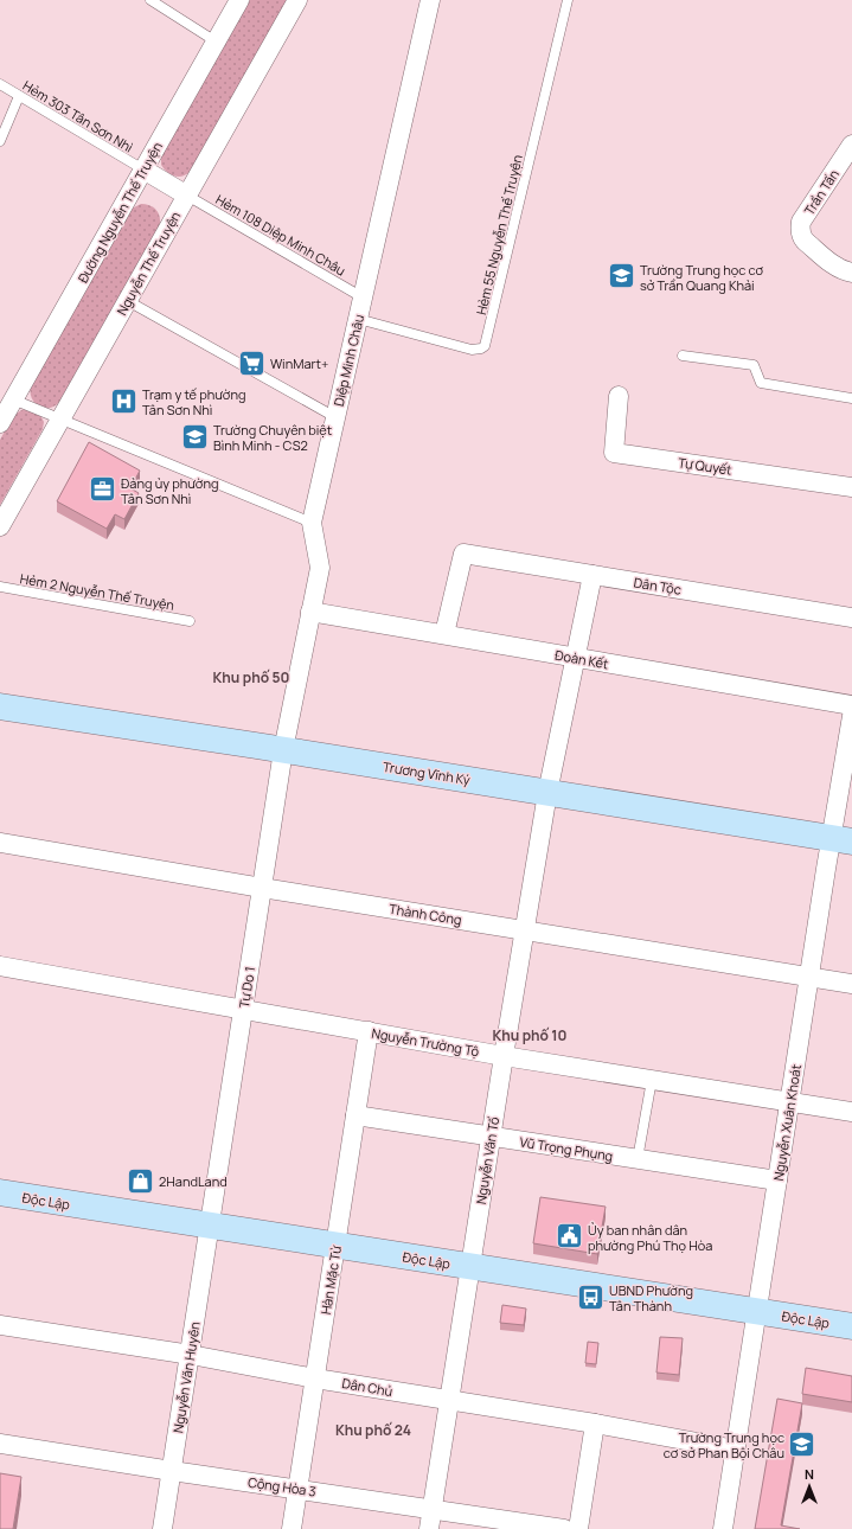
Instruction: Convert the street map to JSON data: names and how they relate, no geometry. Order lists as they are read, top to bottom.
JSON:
{
  "streets": {
    "street": [
      "Trần Tấn",
      "Đường Nguyễn Thế Truyện",
      "Nguyễn Thế Truyện",
      "Diệp Minh Châu",
      "Tự Quyết",
      "Dân Tộc",
      "Đoàn Kết",
      "Trương Vĩnh Ký",
      "Thành Công",
      "Tự Do 1",
      "Nguyễn Trường Tộ",
      "Nguyễn Xuân Khoát",
      "Vũ Trọng Phụng",
      "Nguyễn Văn Tố",
      "Độc Lập",
      "Hàn Mặc Tử",
      "Nguyễn Văn Huyên",
      "Dân Chủ",
      "Cộng Hòa 3"
    ],
    "lane": [
      "Hẻm 303 Tân Sơn Nhì",
      "Hẻm 108 Diệp Minh Châu",
      "Hẻm 55 Nguyễn Thế Truyện",
      "Hẻm 2 Nguyễn Thế Truyện"
    ]
  },
  "crossings": [
    ["Hẻm 303 Tân Sơn Nhì", "Đường Nguyễn Thế Truyện"],
    ["Hẻm 108 Diệp Minh Châu", "Nguyễn Thế Truyện"],
    ["Hẻm 108 Diệp Minh Châu", "Diệp Minh Châu"],
    ["Hẻm 55 Nguyễn Thế Truyện", "Diệp Minh Châu"],
    ["Diệp Minh Châu", "Đoàn Kết"],
    ["Diệp Minh Châu", "Trương Vĩnh Ký"],
    ["Diệp Minh Châu", "Tự Do 1"],
    ["Dân Tộc", "Đoàn Kết"],
    ["Dân Tộc", "Nguyễn Văn Tố"],
    ["Đoàn Kết", "Nguyễn Văn Tố"],
    ["Trương Vĩnh Ký", "Tự Do 1"],
    ["Trương Vĩnh Ký", "Nguyễn Xuân Khoát"],
    ["Trương Vĩnh Ký", "Nguyễn Văn Tố"],
    ["Thành Công", "Tự Do 1"],
    ["Thành Công", "Nguyễn Xuân Khoát"],
    ["Thành Công", "Nguyễn Văn Tố"],
    ["Tự Do 1", "Nguyễn Trường Tộ"],
    ["Tự Do 1", "Độc Lập"],
    ["Tự Do 1", "Nguyễn Văn Huyên"],
    ["Nguyễn Trường Tộ", "Nguyễn Xuân Khoát"],
    ["Nguyễn Trường Tộ", "Nguyễn Văn Tố"],
    ["Nguyễn Trường Tộ", "Hàn Mặc Tử"],
    ["Nguyễn Xuân Khoát", "Vũ Trọng Phụng"],
    ["Nguyễn Xuân Khoát", "Độc Lập"],
    ["Nguyễn Xuân Khoát", "Dân Chủ"],
    ["Vũ Trọng Phụng", "Nguyễn Văn Tố"],
    ["Vũ Trọng Phụng", "Hàn Mặc Tử"],
    ["Nguyễn Văn Tố", "Độc Lập"],
    ["Nguyễn Văn Tố", "Dân Chủ"],
    ["Nguyễn Văn Tố", "Cộng Hòa 3"],
    ["Độc Lập", "Hàn Mặc Tử"],
    ["Độc Lập", "Nguyễn Văn Huyên"],
    ["Hàn Mặc Tử", "Dân Chủ"],
    ["Hàn Mặc Tử", "Cộng Hòa 3"],
    ["Nguyễn Văn Huyên", "Dân Chủ"],
    ["Nguyễn Văn Huyên", "Cộng Hòa 3"]
  ],
  "districts": ["Khu phố 50", "Khu phố 10", "Khu phố 24"],
  "places": {
    "school or university": ["Trường Trung học cơ sở Trần Quang Khải", "Trường Chuyên biệt Bình Minh - CS2", "Trường Trung học cơ sở Phan Bội Châu"],
    "supermarket": ["WinMart+"],
    "hospital": ["Trạm y tế phường Tân Sơn Nhì"],
    "office": ["Đảng ủy phường Tân Sơn Nhì"],
    "shop": ["2HandLand"],
    "public building": ["Ủy ban nhân dân phường Phú Thọ Hòa"],
    "bus stop": ["UBND Phường Tân Thành"]
  },
  "north": "top"
}
